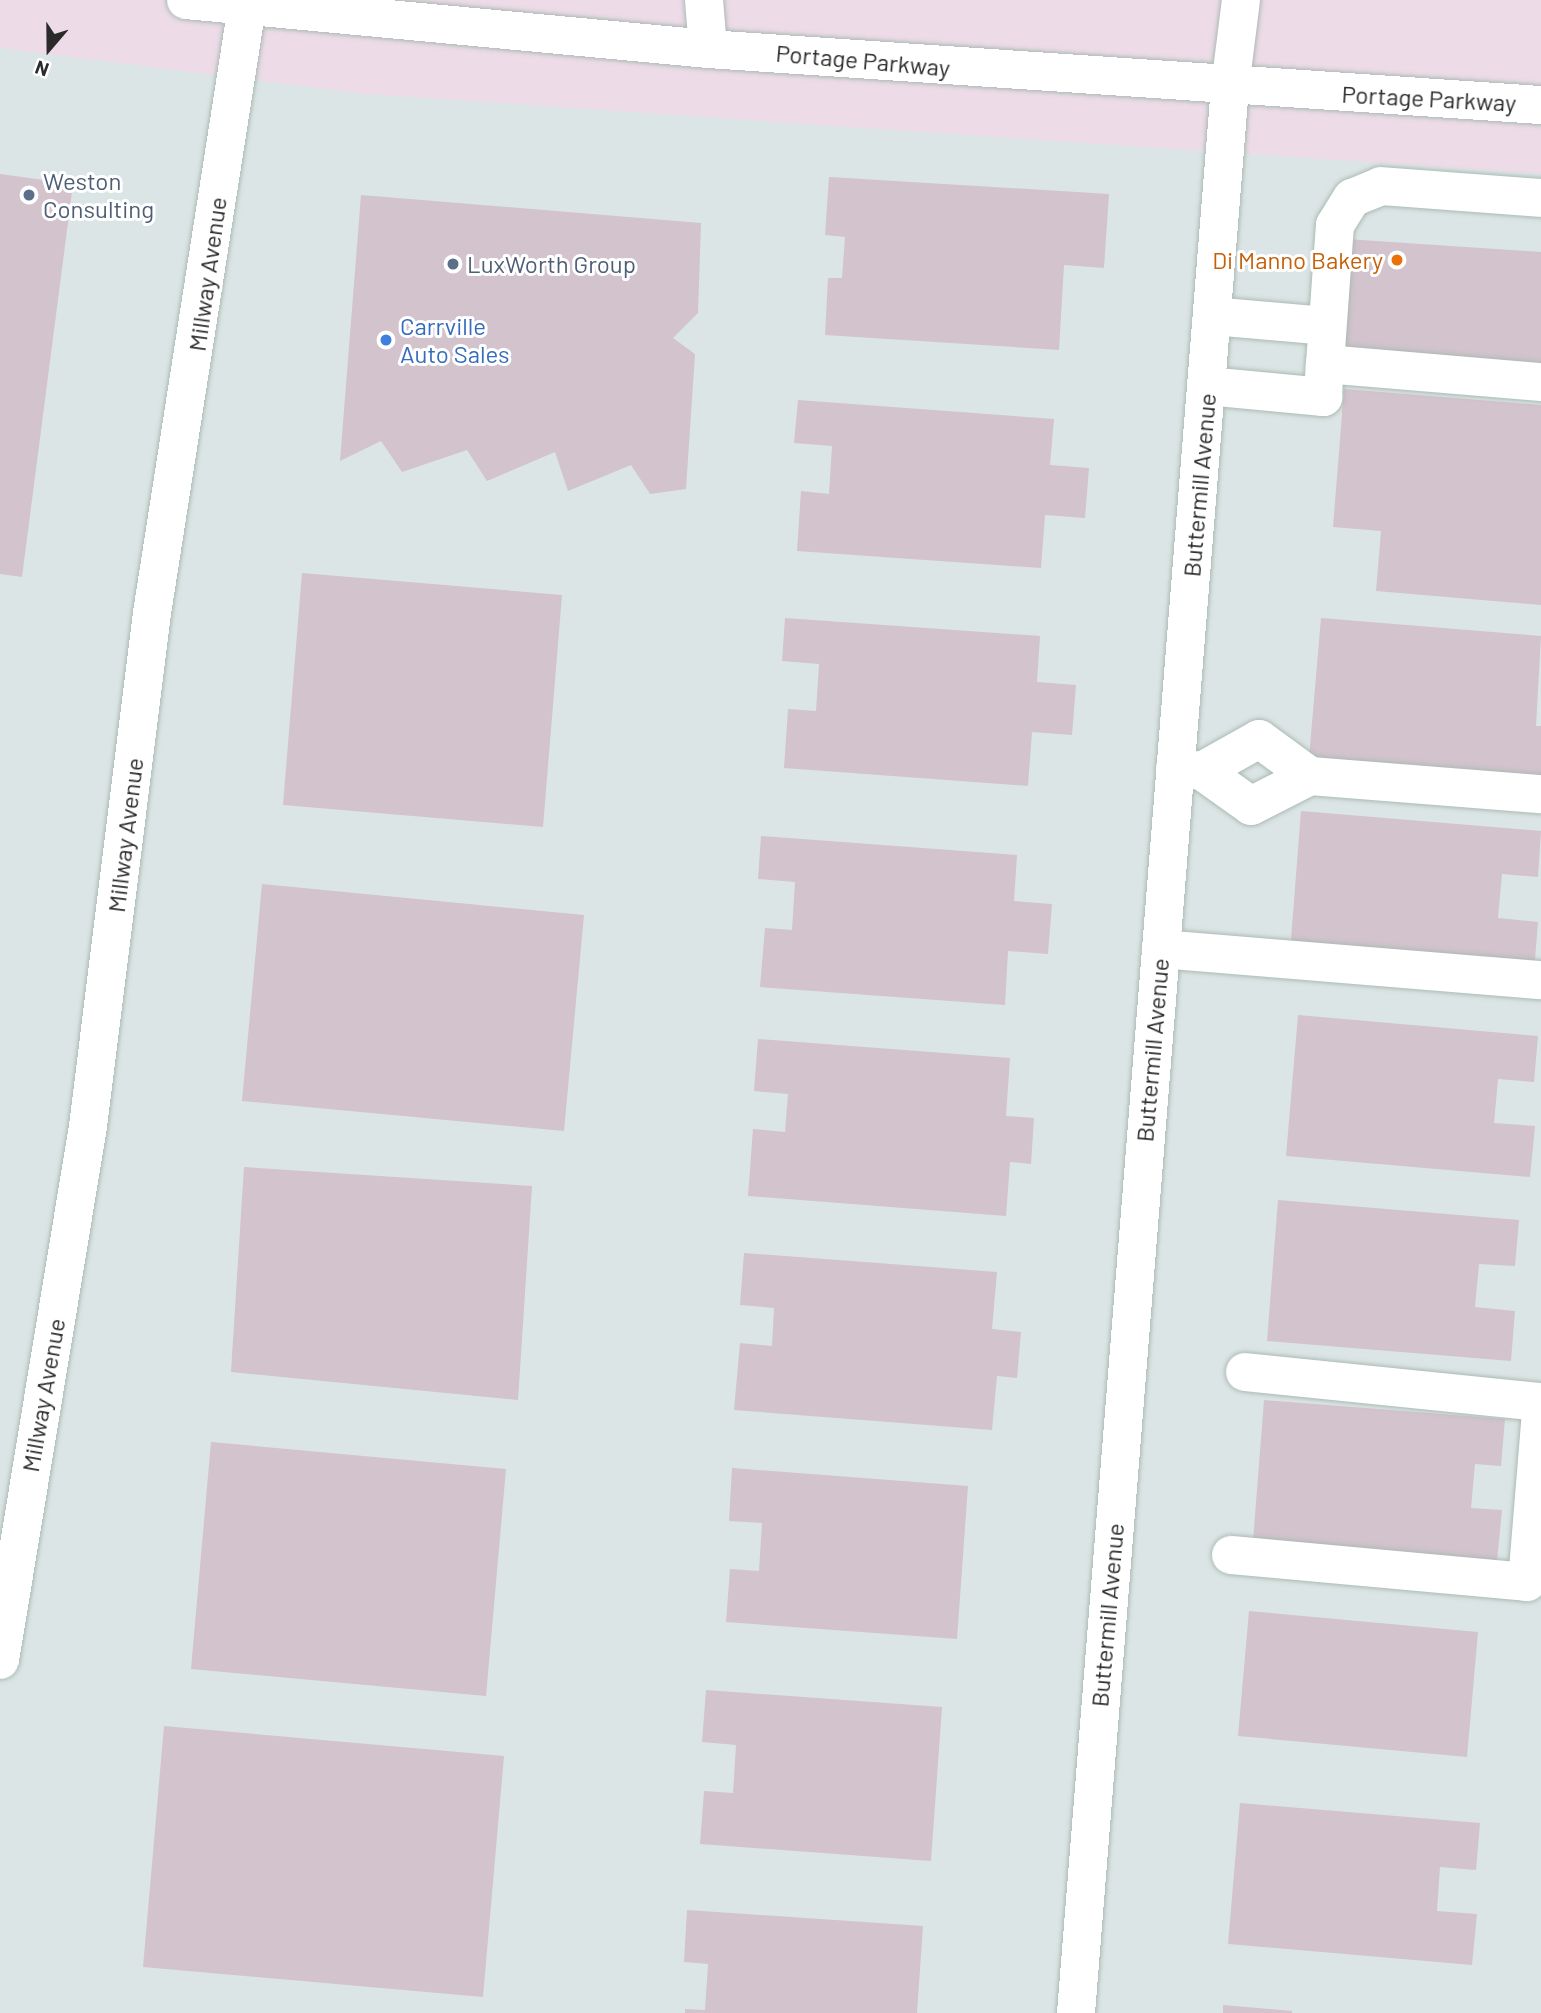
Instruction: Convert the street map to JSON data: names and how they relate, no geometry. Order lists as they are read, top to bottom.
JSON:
{
  "streets": {
    "street": ["Portage Parkway", "Millway Avenue", "Buttermill Avenue"]
  },
  "crossings": [
    ["Portage Parkway", "Millway Avenue"],
    ["Portage Parkway", "Buttermill Avenue"]
  ],
  "places": [
    "Weston Consulting",
    "Di Manno Bakery",
    "LuxWorth Group",
    "Carrville Auto Sales"
  ],
  "north": "bottom"
}
